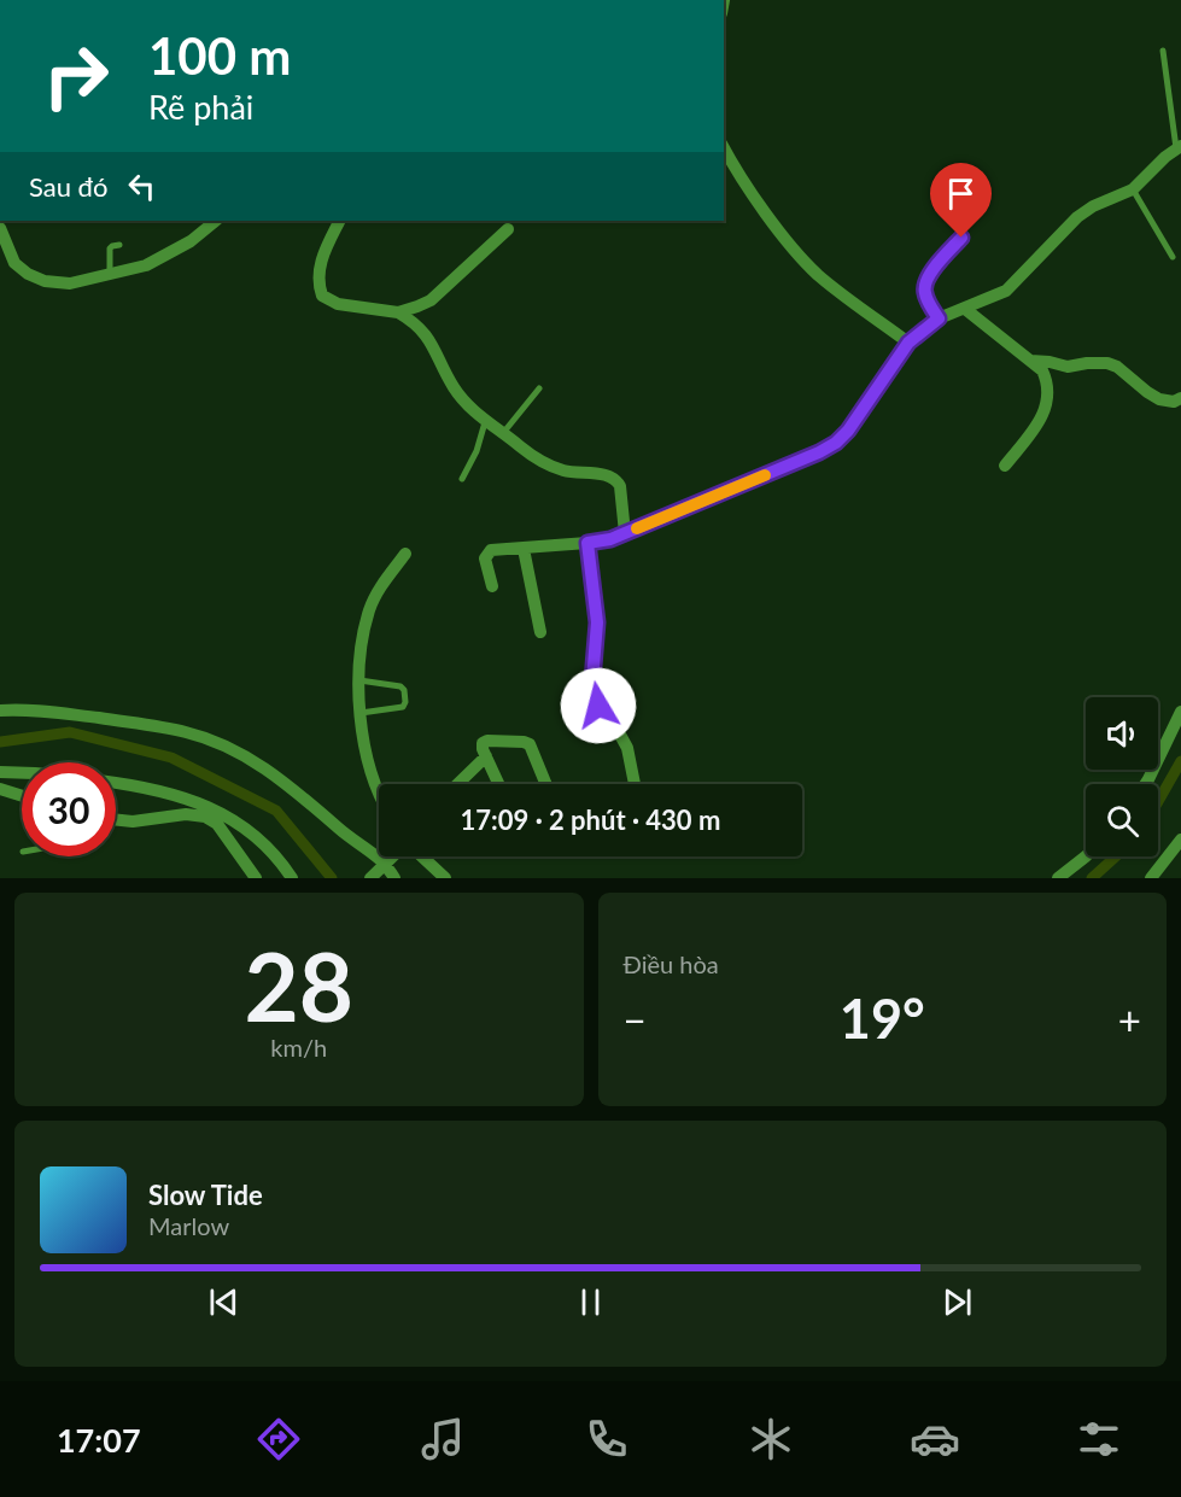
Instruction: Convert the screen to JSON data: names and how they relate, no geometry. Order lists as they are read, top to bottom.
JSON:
{
  "page": {
    "turn": ["100 m", "Rẽ phải"],
    "then": "Sau đó",
    "limit": "30",
    "trip": "17:09 · 2 phút · 430 m",
    "tile": [
      ["28", "km/h"],
      "Điều hòa"
    ],
    "heat": ["−", "19°", "+"],
    "song": ["Slow Tide", "Marlow"],
    "tabs": "17:07"
  }
}
